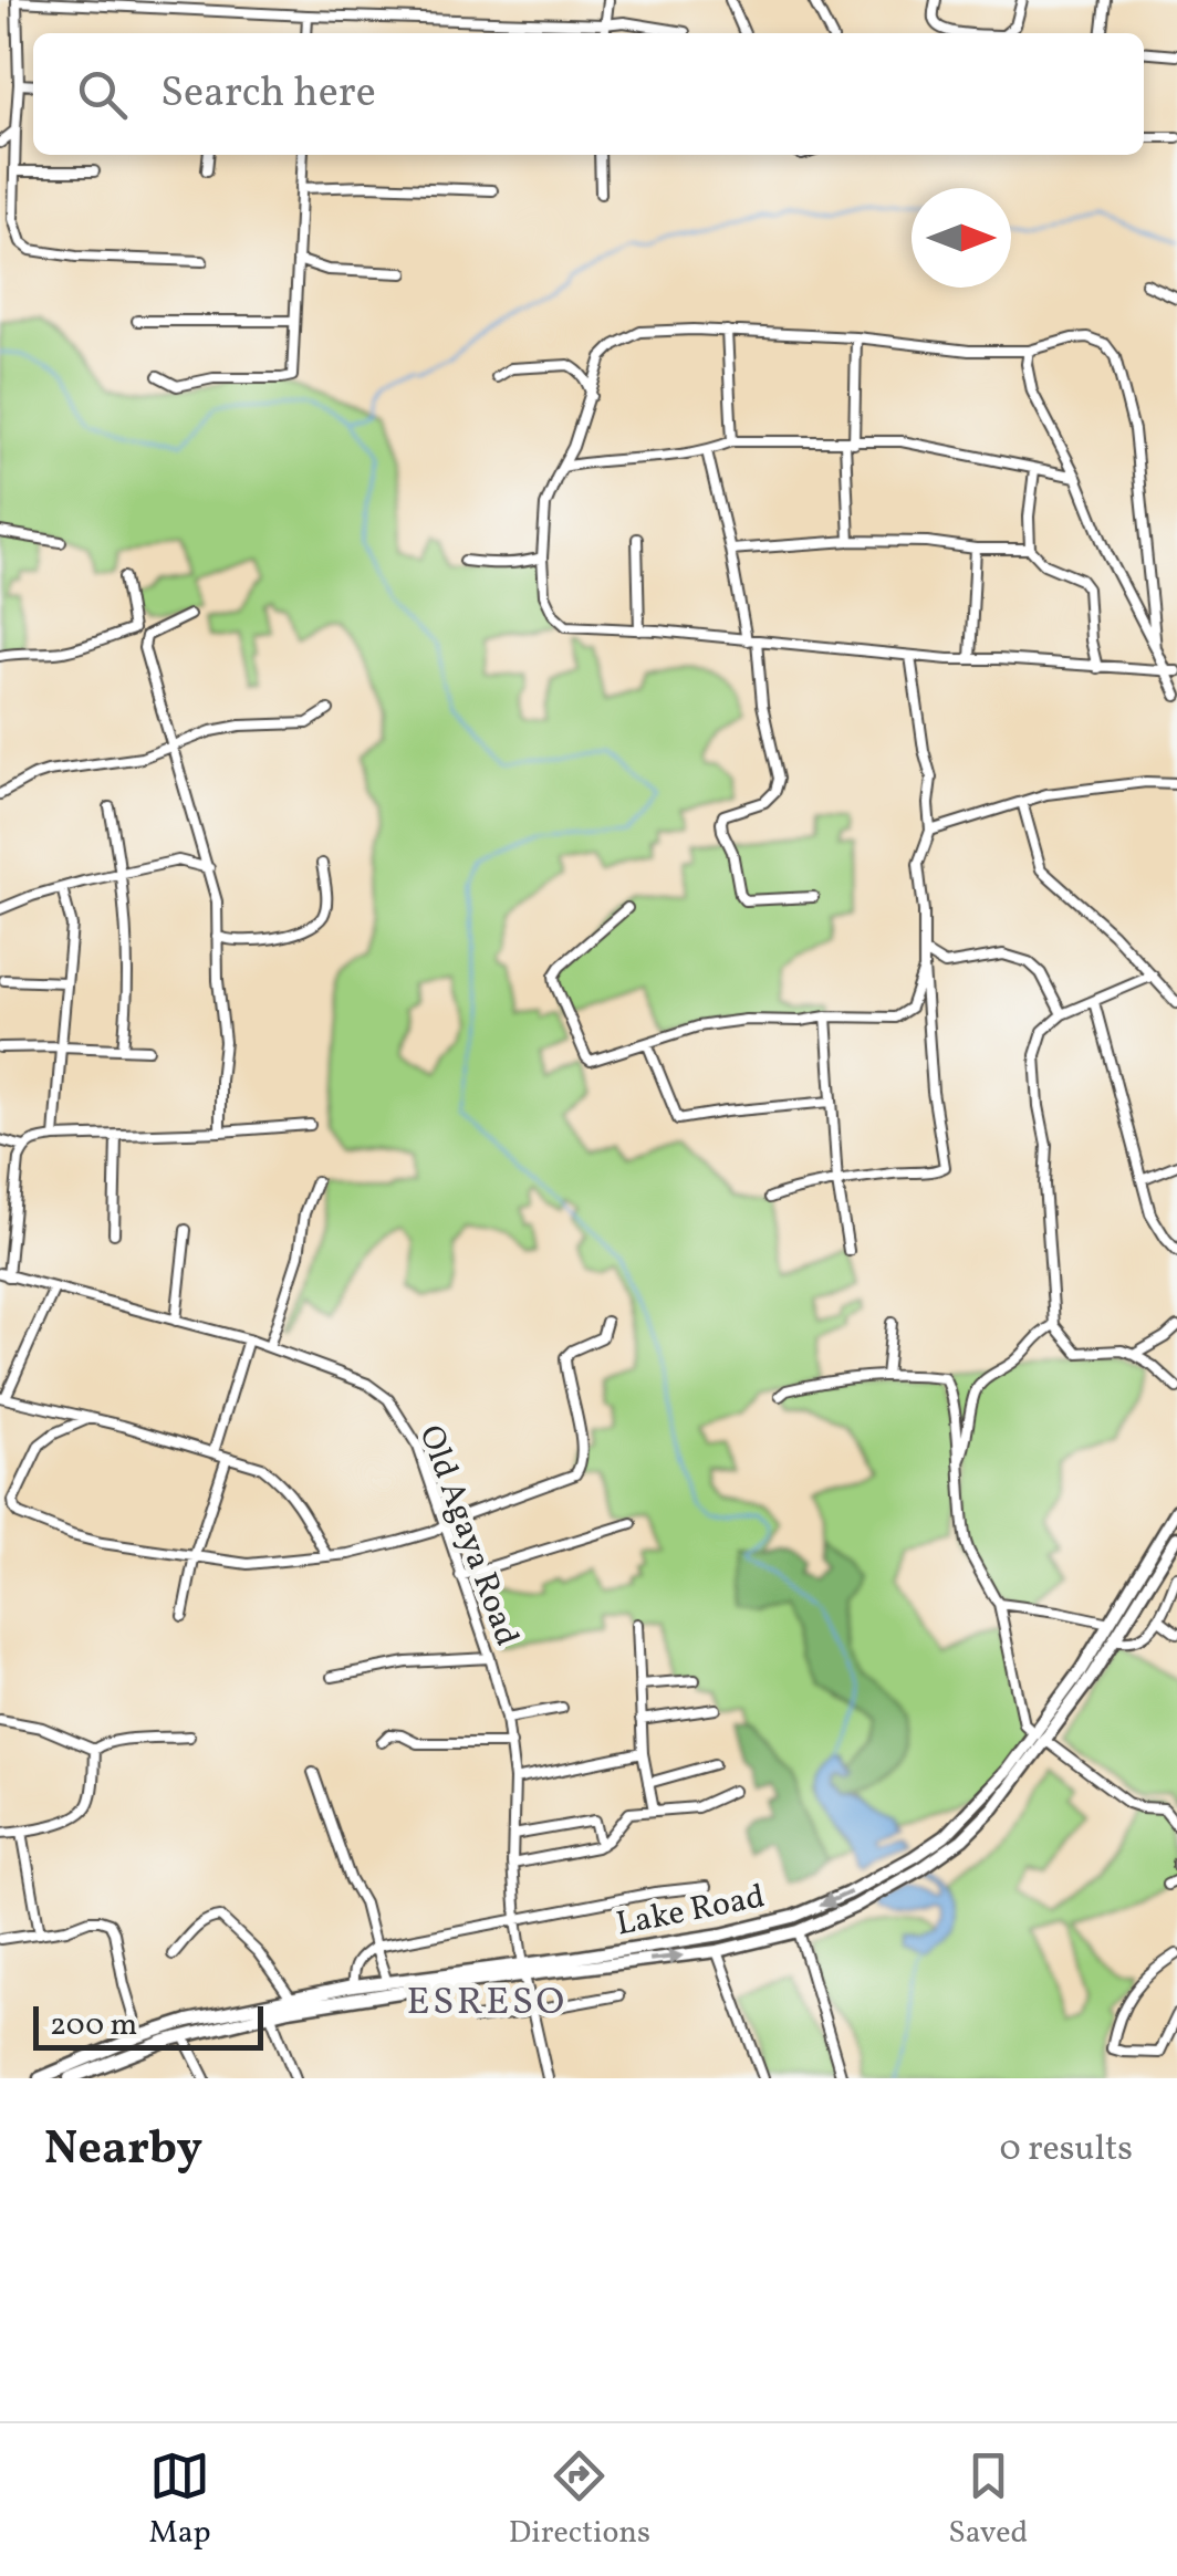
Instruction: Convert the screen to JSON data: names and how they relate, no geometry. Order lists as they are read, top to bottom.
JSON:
{
  "streets": {
    "main road": ["Lake Road"],
    "street": ["Old Agaya Road"]
  },
  "crossings": [
    ["Old Agaya Road", "Lake Road"]
  ],
  "districts": ["ESRESO"],
  "scale_bar": "200 m",
  "north": "right",
  "page": {
    "search": "Search here",
    "scale": "200 m",
    "heading": ["Nearby", "0 results"],
    "nav": ["Map", "Directions", "Saved"]
  }
}
